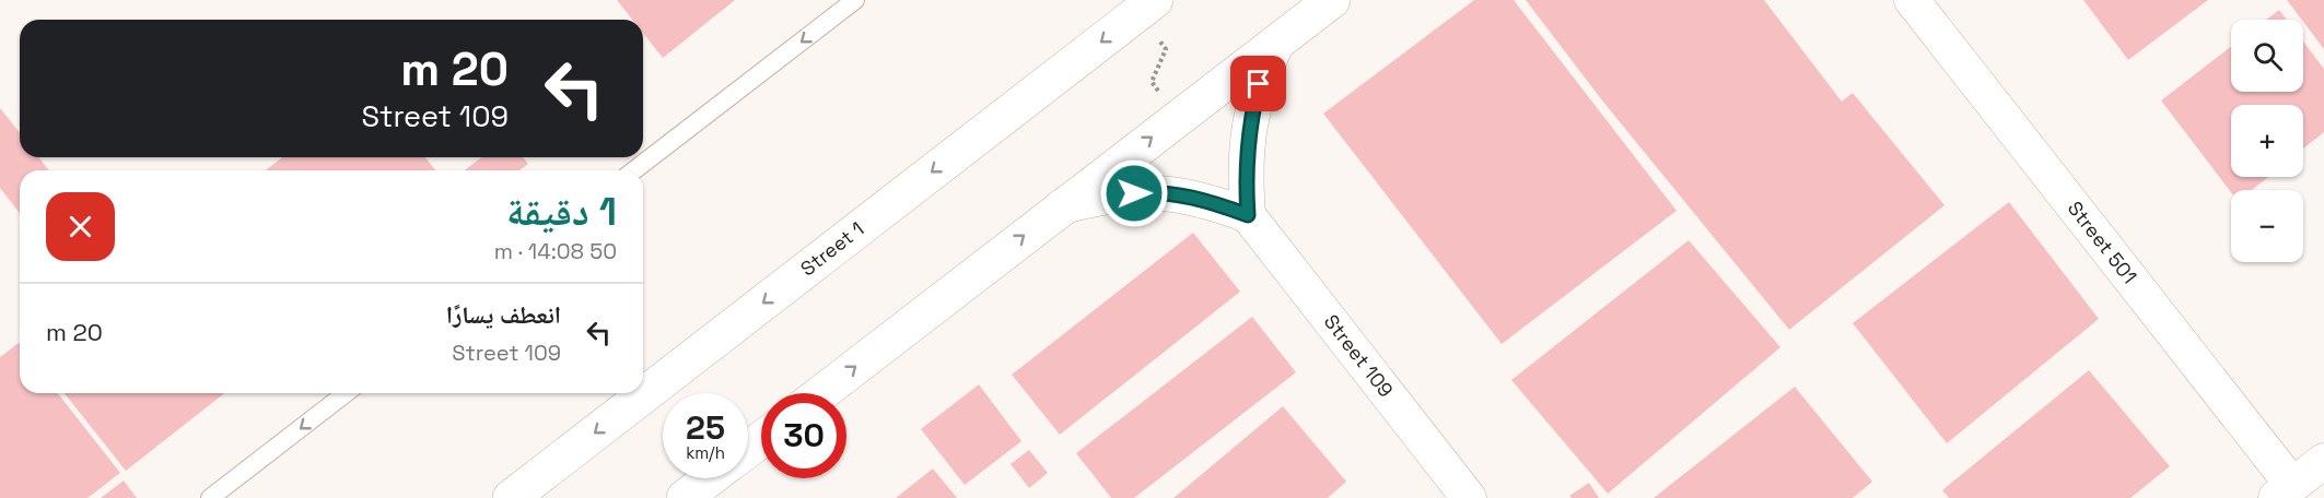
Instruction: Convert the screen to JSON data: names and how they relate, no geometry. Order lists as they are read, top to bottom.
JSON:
{
  "streets": {
    "street": ["Street 501", "Street 1", "Street 109"]
  },
  "page": {
    "map_buttons": ["+", "−"],
    "turn": ["20 m", "Street 109"],
    "heading": ["1 دقيقة", "50 m · 14:08"],
    "list": [
      {
        "name": "انعطف يسارًا",
        "note": "Street 109",
        "value": "20 m"
      }
    ],
    "speed": "25 km/h",
    "limit": "30"
  }
}
